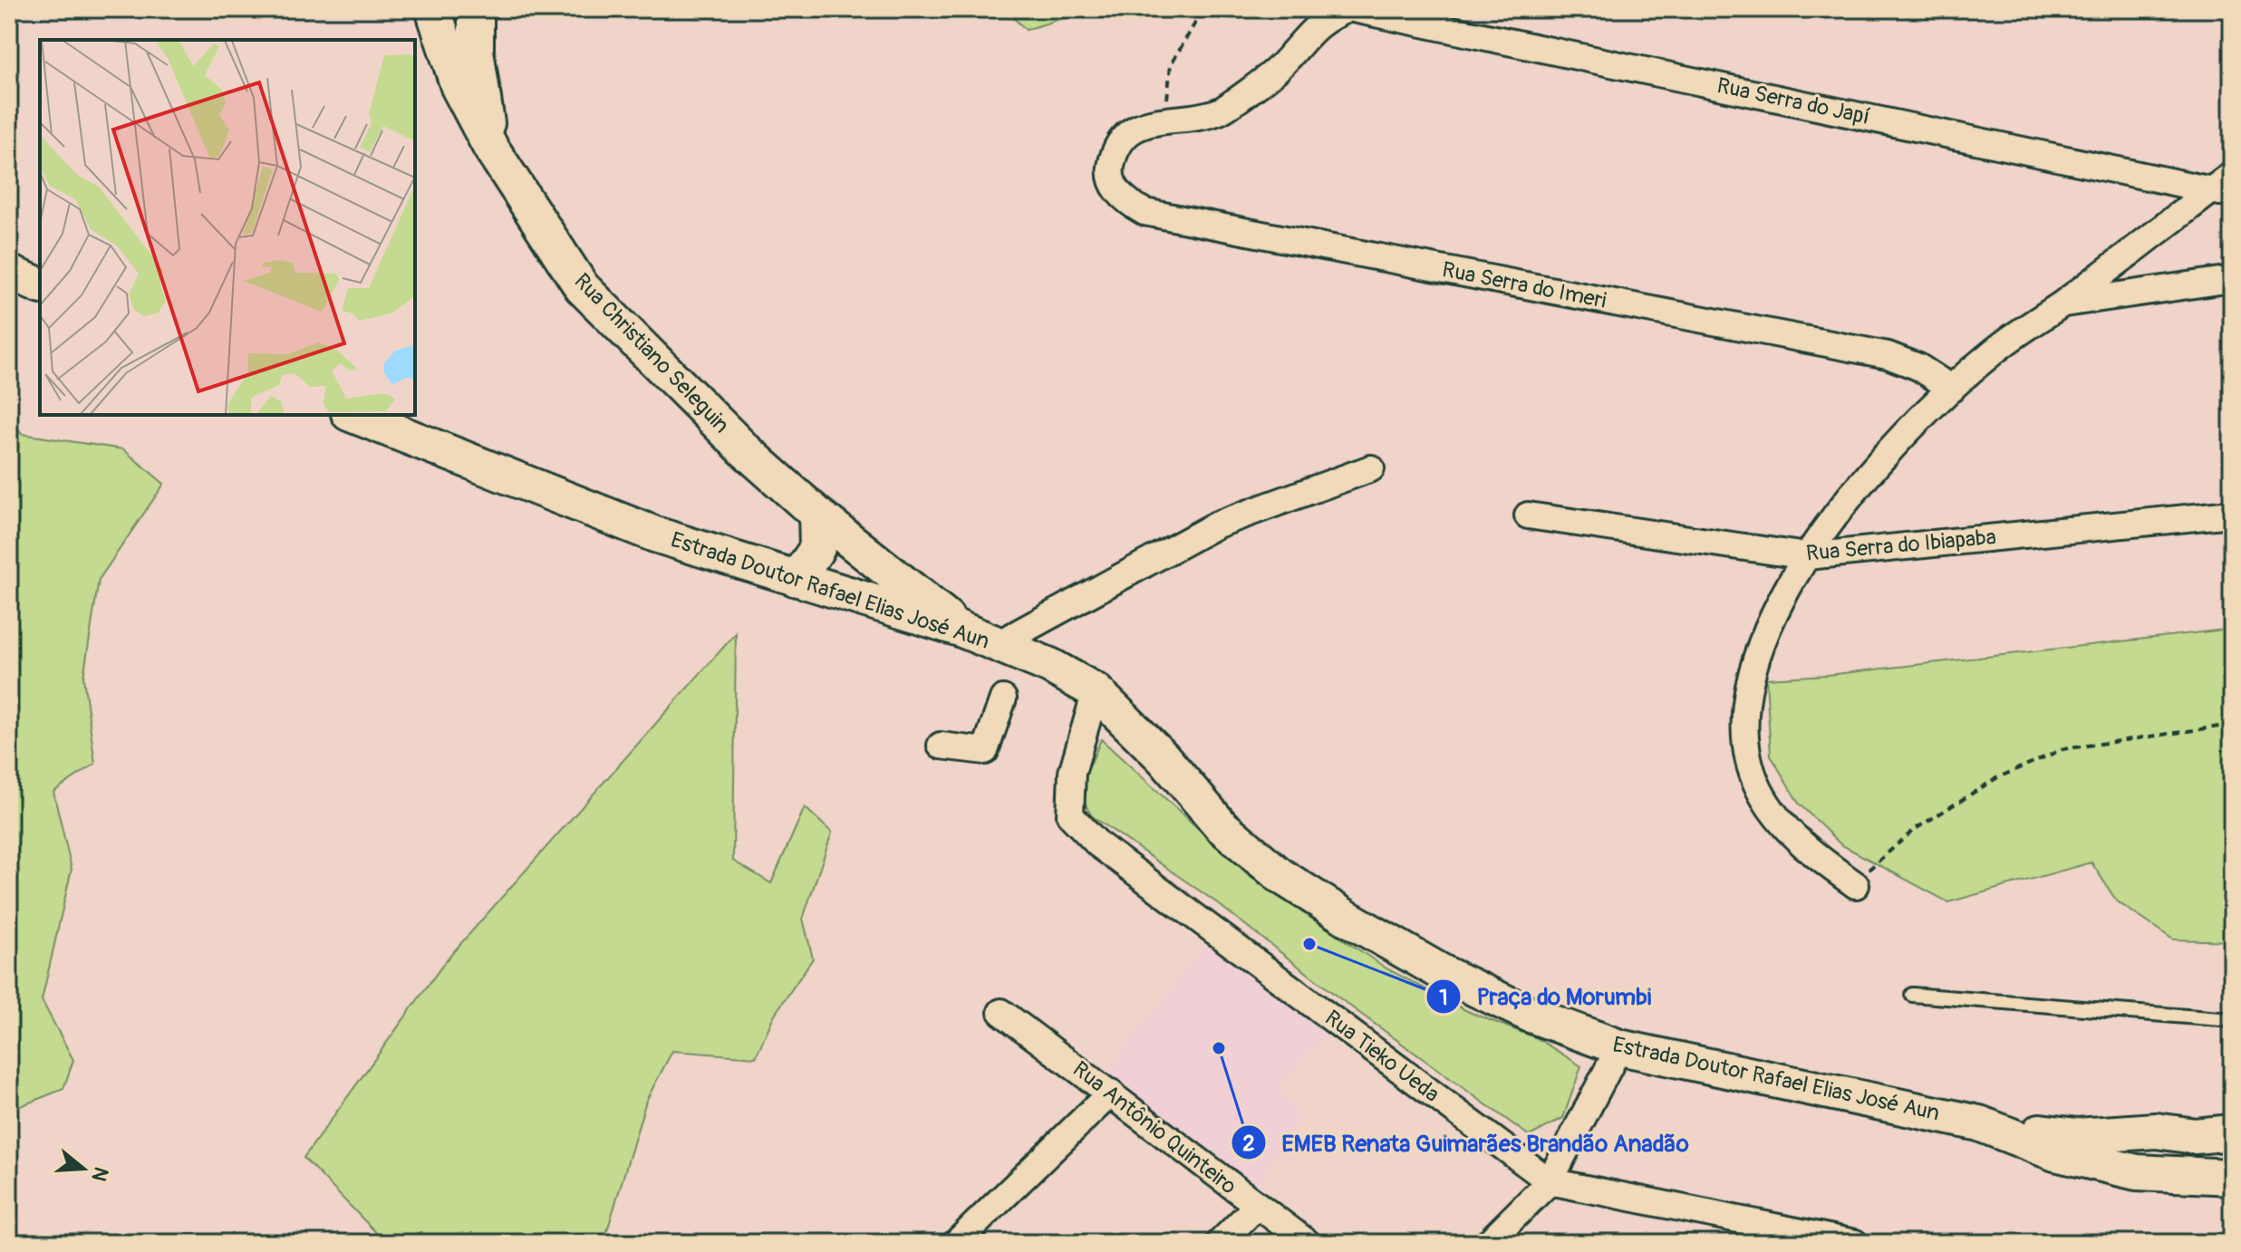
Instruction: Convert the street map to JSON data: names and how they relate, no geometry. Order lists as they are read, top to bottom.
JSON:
{
  "streets": {
    "main road": ["Rua Christiano Seleguin", "Estrada Doutor Rafael Elias José Aun"],
    "street": [
      "Rua Serra do Japí",
      "Rua Serra do Imeri",
      "Rua Serra do Ibiapaba",
      "Rua Tieko Ueda",
      "Rua Antônio Quinteiro"
    ]
  },
  "crossings": [
    ["Rua Christiano Seleguin", "Estrada Doutor Rafael Elias José Aun"],
    ["Estrada Doutor Rafael Elias José Aun", "Rua Tieko Ueda"]
  ],
  "places": ["Praça do Morumbi", "EMEB Renata Guimarães Brandão Anadão"],
  "north": "right"
}
